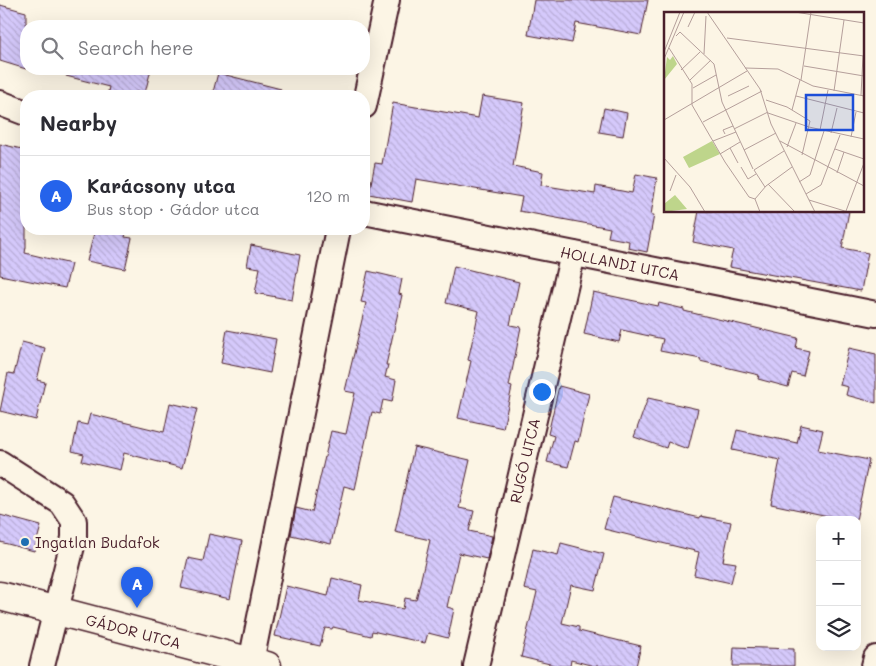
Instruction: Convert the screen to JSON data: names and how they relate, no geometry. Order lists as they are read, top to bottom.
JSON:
{
  "streets": {
    "street": ["HOLLANDI UTCA", "RUGÓ UTCA", "GÁDOR UTCA"]
  },
  "crossings": [
    ["HOLLANDI UTCA", "RUGÓ UTCA"]
  ],
  "places": ["Ingatlan Budafok"],
  "page": {
    "search": "Search here",
    "heading": "Nearby",
    "list": [
      {
        "mark": "A",
        "name": "Karácsony utca",
        "note": "Bus stop · Gádor utca",
        "value": "120 m"
      }
    ],
    "map_buttons": ["+", "−"],
    "pins": "A"
  }
}
